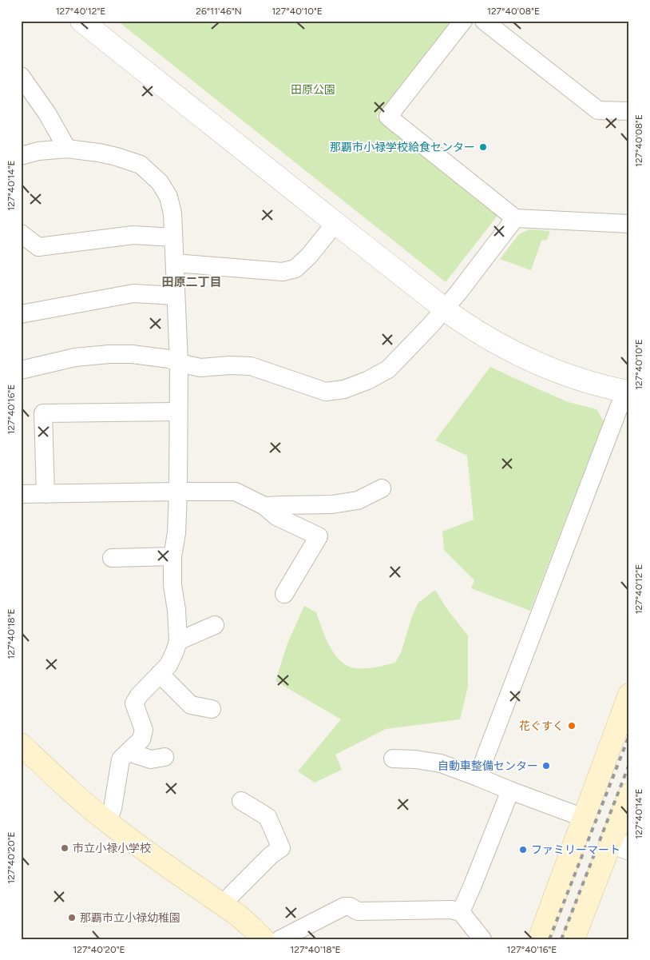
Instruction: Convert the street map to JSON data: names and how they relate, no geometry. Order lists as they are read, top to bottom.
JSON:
{
  "districts": ["田原二丁目"],
  "parks": ["田原公園"],
  "places": [
    "那覇市小禄学校給食センター",
    "花ぐすく",
    "自動車整備センター",
    "市立小禄小学校",
    "ファミリーマート",
    "那覇市立小禄幼稚園"
  ],
  "coordinates": [
    "127°40'12\"E",
    "26°11'46\"N",
    "127°40'10\"E",
    "127°40'08\"E",
    "127°40'14\"E",
    "127°40'16\"E",
    "127°40'18\"E",
    "127°40'20\"E"
  ]
}
